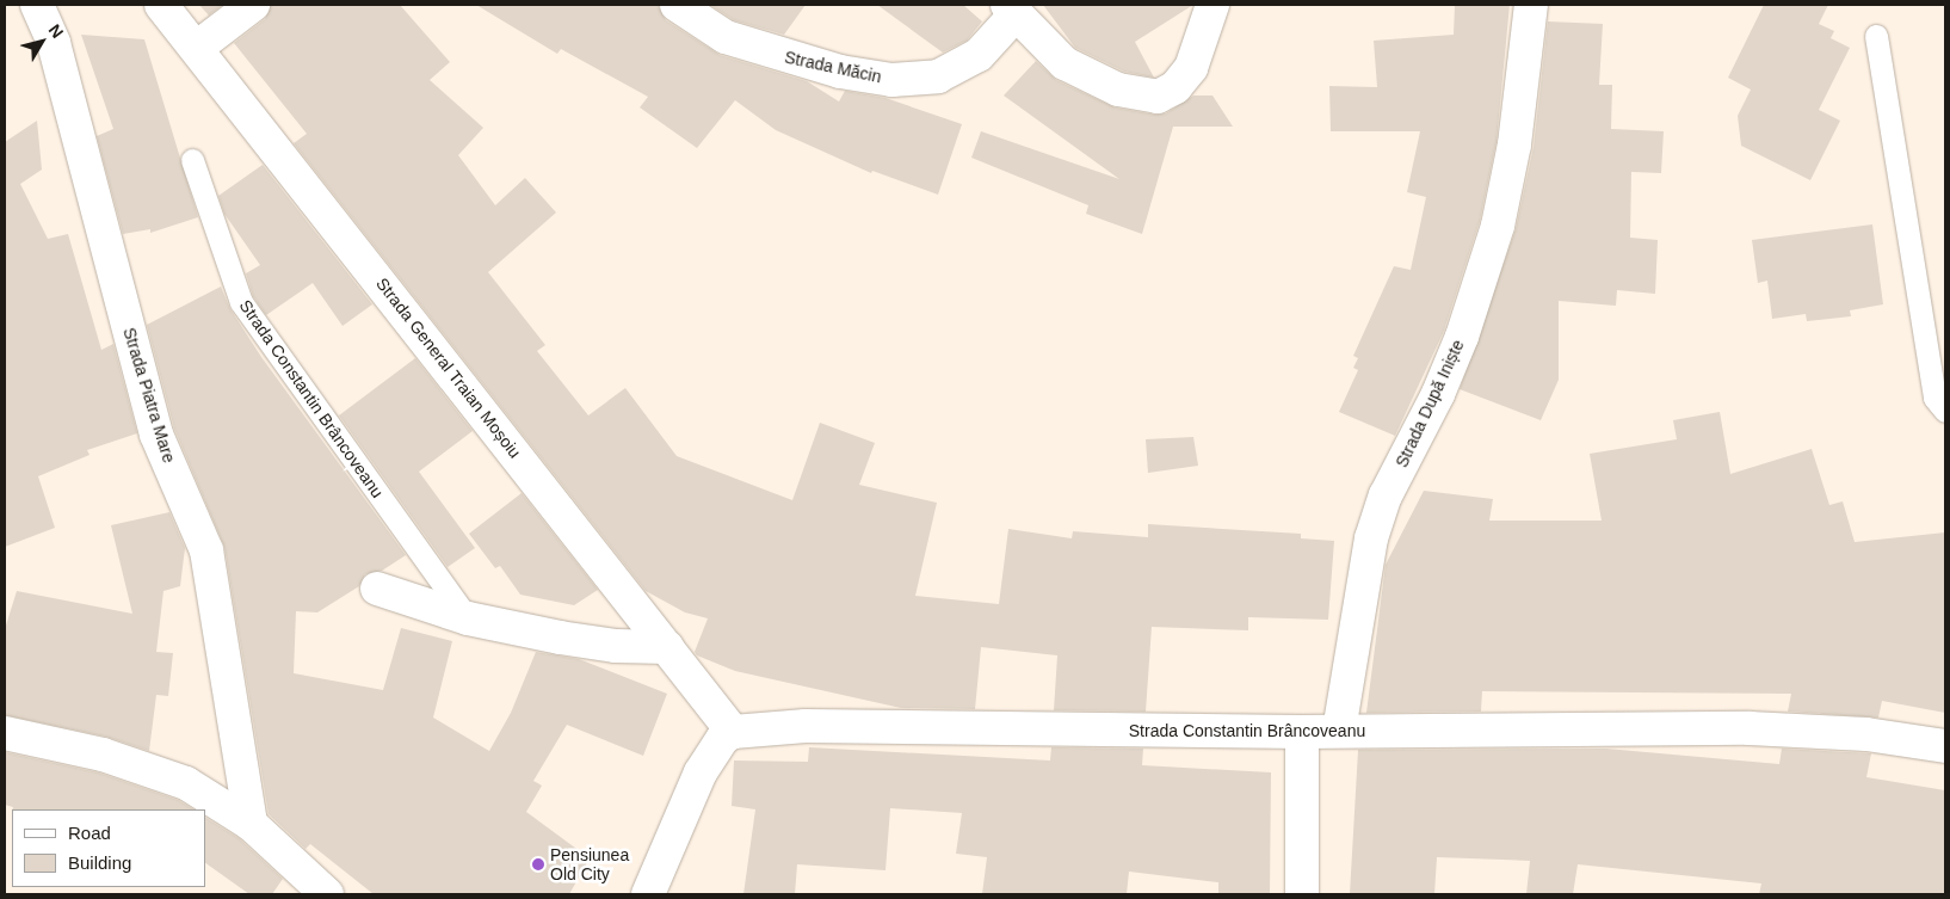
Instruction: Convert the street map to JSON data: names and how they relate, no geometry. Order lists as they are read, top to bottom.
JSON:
{
  "streets": {
    "street": [
      "Strada Măcin",
      "Strada General Traian Moșoiu",
      "Strada Piatra Mare",
      "Strada Constantin Brâncoveanu",
      "Strada După Iniște"
    ]
  },
  "crossings": [
    ["Strada General Traian Moșoiu", "Strada Constantin Brâncoveanu"],
    ["Strada Constantin Brâncoveanu", "Strada După Iniște"]
  ],
  "places": ["Pensiunea Old City"],
  "legend": ["Road", "Building"],
  "north": "top right"
}
